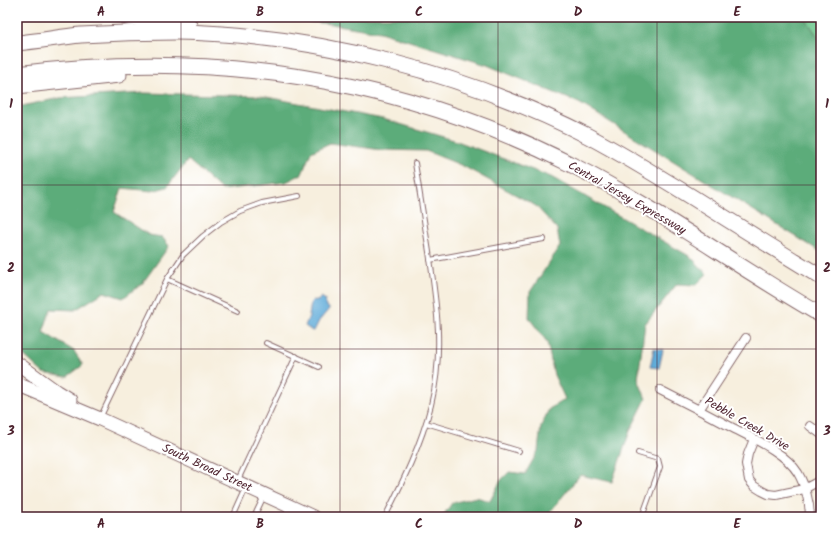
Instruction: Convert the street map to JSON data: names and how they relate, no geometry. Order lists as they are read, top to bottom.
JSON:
{
  "streets": {
    "highway": ["Central Jersey Expressway"],
    "main road": ["South Broad Street"],
    "street": ["Pebble Creek Drive"]
  },
  "grid": {
    "columns": [
      "A",
      "B",
      "C",
      "D",
      "E"
    ],
    "rows": ["1", "2", "3"]
  }
}
